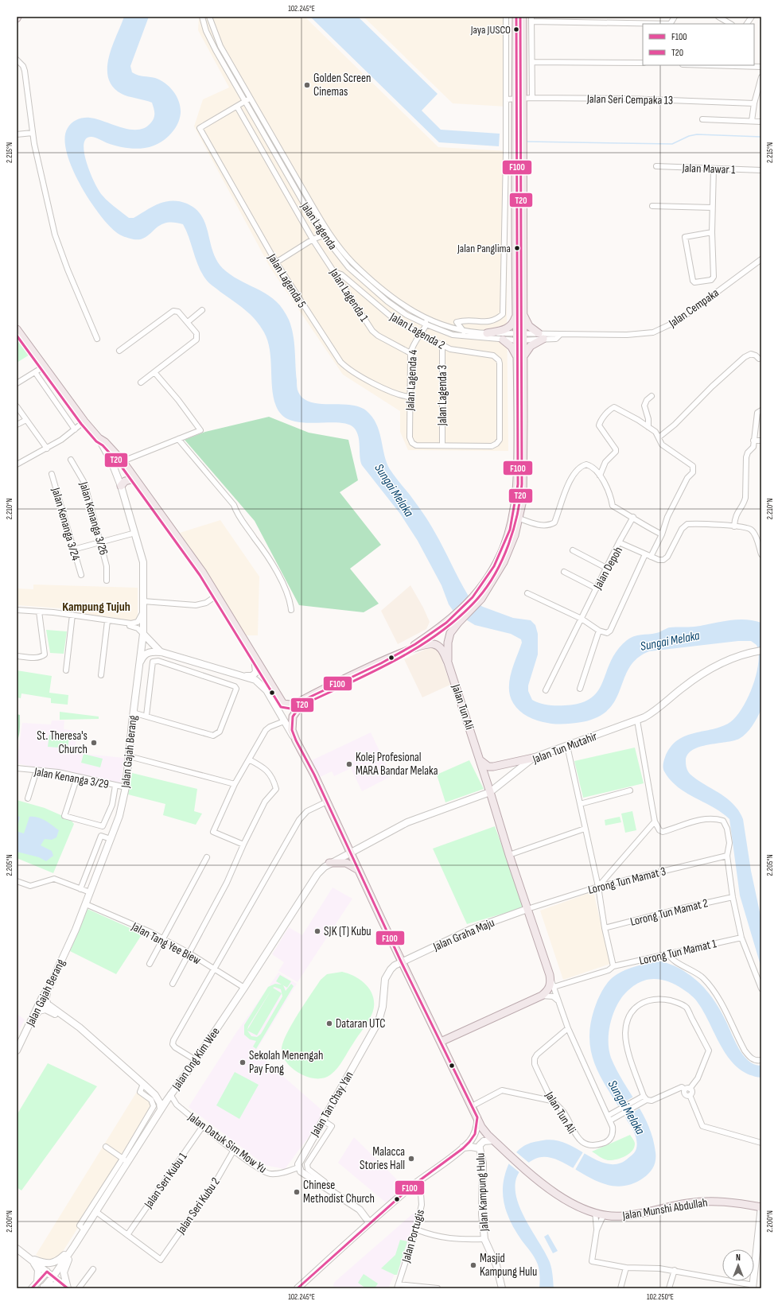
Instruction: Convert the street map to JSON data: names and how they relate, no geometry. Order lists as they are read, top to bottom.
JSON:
{
  "streets": {
    "main road": ["Jalan Tun Ali", "Jalan Munshi Abdullah"],
    "street": [
      "Jalan Seri Cempaka 13",
      "Jalan Mawar 1",
      "Jalan Lagenda",
      "Jalan Lagenda 5",
      "Jalan Lagenda 1",
      "Jalan Cempaka",
      "Jalan Lagenda 2",
      "Jalan Lagenda 4",
      "Jalan Lagenda 3",
      "Jalan Kenanga 3/26",
      "Jalan Kenanga 3/24",
      "Jalan Depoh",
      "Jalan Tun Mutahir",
      "Jalan Gajah Berang",
      "Jalan Kenanga 3/29",
      "Lorong Tun Mamat 3",
      "Lorong Tun Mamat 2",
      "Jalan Graha Maju",
      "Jalan Tang Yee Biew",
      "Lorong Tun Mamat 1",
      "Jalan Ong Kim Wee",
      "Jalan Tan Chay Yan",
      "Jalan Datuk Sim Mow Yu",
      "Jalan Seri Kubu 1",
      "Jalan Kampung Hulu",
      "Jalan Seri Kubu 2",
      "Jalan Portugis"
    ]
  },
  "crossings": [
    ["Jalan Lagenda", "Jalan Cempaka"],
    ["Jalan Lagenda", "Jalan Lagenda 4"],
    ["Jalan Lagenda 5", "Jalan Lagenda 1"],
    ["Jalan Lagenda 5", "Jalan Lagenda 4"],
    ["Jalan Lagenda 1", "Jalan Lagenda 2"],
    ["Jalan Lagenda 1", "Jalan Lagenda 4"],
    ["Jalan Lagenda 2", "Jalan Lagenda 4"],
    ["Jalan Lagenda 2", "Jalan Lagenda 3"],
    ["Jalan Lagenda 4", "Jalan Lagenda 3"],
    ["Jalan Tun Ali", "Jalan Tun Mutahir"],
    ["Jalan Tun Ali", "Jalan Gajah Berang"],
    ["Jalan Tun Ali", "Lorong Tun Mamat 3"],
    ["Jalan Tun Ali", "Jalan Graha Maju"],
    ["Jalan Tun Ali", "Jalan Munshi Abdullah"],
    ["Jalan Tun Mutahir", "Jalan Ong Kim Wee"],
    ["Jalan Tun Mutahir", "Jalan Munshi Abdullah"],
    ["Jalan Gajah Berang", "Jalan Kenanga 3/29"],
    ["Jalan Gajah Berang", "Jalan Tang Yee Biew"],
    ["Lorong Tun Mamat 3", "Jalan Graha Maju"],
    ["Jalan Graha Maju", "Jalan Tan Chay Yan"],
    ["Jalan Graha Maju", "Jalan Munshi Abdullah"],
    ["Jalan Tang Yee Biew", "Jalan Ong Kim Wee"],
    ["Jalan Ong Kim Wee", "Jalan Datuk Sim Mow Yu"],
    ["Jalan Ong Kim Wee", "Jalan Munshi Abdullah"],
    ["Jalan Tan Chay Yan", "Jalan Datuk Sim Mow Yu"],
    ["Jalan Tan Chay Yan", "Jalan Munshi Abdullah"],
    ["Jalan Datuk Sim Mow Yu", "Jalan Seri Kubu 1"],
    ["Jalan Datuk Sim Mow Yu", "Jalan Seri Kubu 2"],
    ["Jalan Seri Kubu 1", "Jalan Seri Kubu 2"],
    ["Jalan Kampung Hulu", "Jalan Munshi Abdullah"]
  ],
  "districts": ["Kampung Tujuh"],
  "water": ["Sungai Melaka"],
  "places": [
    "Jaya JUSCO",
    "Golden Screen Cinemas",
    "Jalan Panglima",
    "St. Theresa's Church",
    "Kolej Profesional MARA Bandar Melaka",
    "SJK (T) Kubu",
    "Dataran UTC",
    "Sekolah Menengah Pay Fong",
    "Malacca Stories Hall",
    "Chinese Methodist Church",
    "Masjid Kampung Hulu"
  ],
  "lines": ["transit line F100", "transit line T20"],
  "legend": ["F100", "T20"],
  "north": "top",
  "coordinates": [
    "102.245°E",
    "2.215°N",
    "2.210°N",
    "2.205°N",
    "2.200°N",
    "102.250°E"
  ]
}
